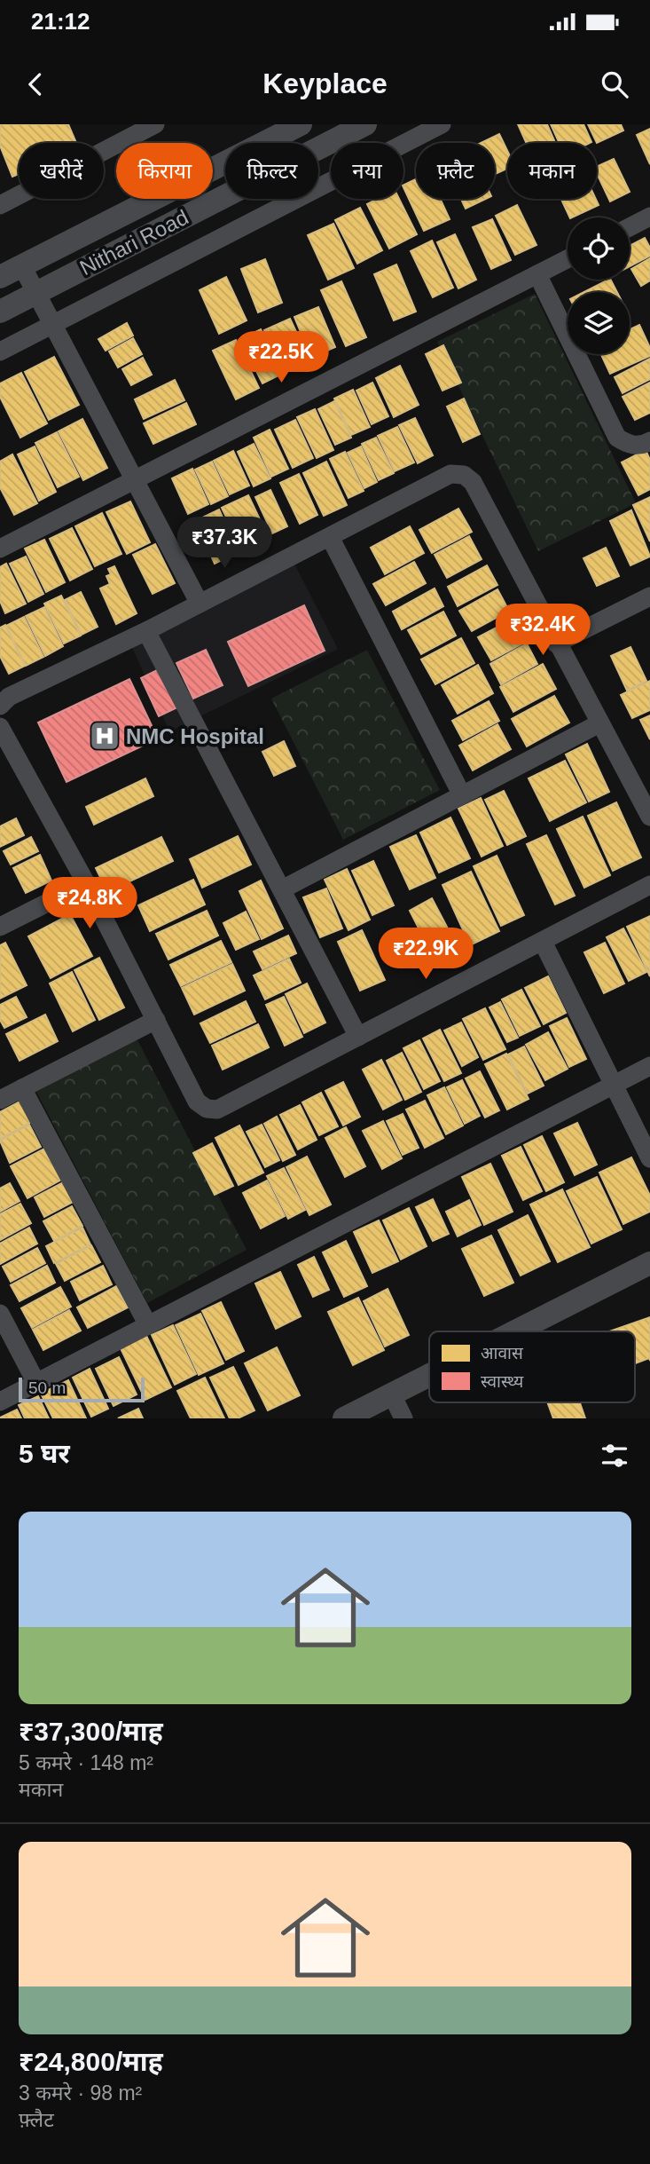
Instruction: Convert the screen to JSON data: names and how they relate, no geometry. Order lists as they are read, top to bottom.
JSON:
{
  "streets": {
    "street": ["Nithari Road"]
  },
  "places": {
    "hospital": ["NMC Hospital"]
  },
  "legend": ["आवास", "स्वास्थ्य"],
  "scale_bar": "50 m",
  "page": {
    "status": "21:12",
    "header": "Keyplace",
    "chip": [
      "खरीदें",
      "किराया",
      "फ़िल्टर",
      "नया",
      "फ़्लैट",
      "मकान"
    ],
    "price": [
      "₹22.5K",
      "₹37.3K",
      "₹32.4K",
      "₹24.8K",
      "₹22.9K"
    ],
    "scale": "50 m",
    "heading": "5 घर",
    "list": [
      {
        "name": "₹37,300/माह",
        "note": "5 कमरे · 148 m² · मकान"
      },
      {
        "name": "₹24,800/माह",
        "note": "3 कमरे · 98 m² · फ़्लैट"
      }
    ]
  }
}
